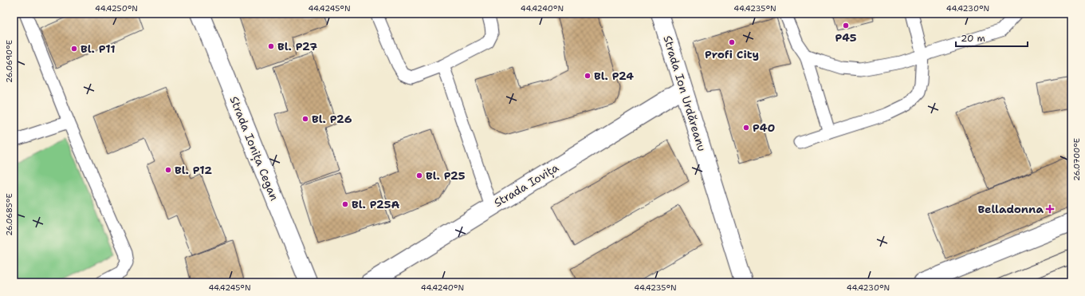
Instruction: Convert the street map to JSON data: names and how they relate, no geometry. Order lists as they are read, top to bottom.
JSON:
{
  "streets": {
    "street": ["Strada Ion Urdăreanu", "Strada Ionița Cegan", "Strada Iovița"]
  },
  "crossings": [
    ["Strada Ion Urdăreanu", "Strada Iovița"]
  ],
  "places": {
    "other": [
      "P45",
      "Profi City",
      "Bl. P27",
      "Bl. P11",
      "Bl. P24",
      "Bl. P26",
      "P40",
      "Bl. P12",
      "Bl. P25",
      "Bl. P25A"
    ],
    "health": ["Belladonna"]
  },
  "scale_bar": "20 m",
  "coordinates": [
    "44.4250°N",
    "44.4245°N",
    "44.4240°N",
    "44.4235°N",
    "44.4230°N",
    "26.0690°E",
    "26.0700°E",
    "26.0685°E"
  ]
}
